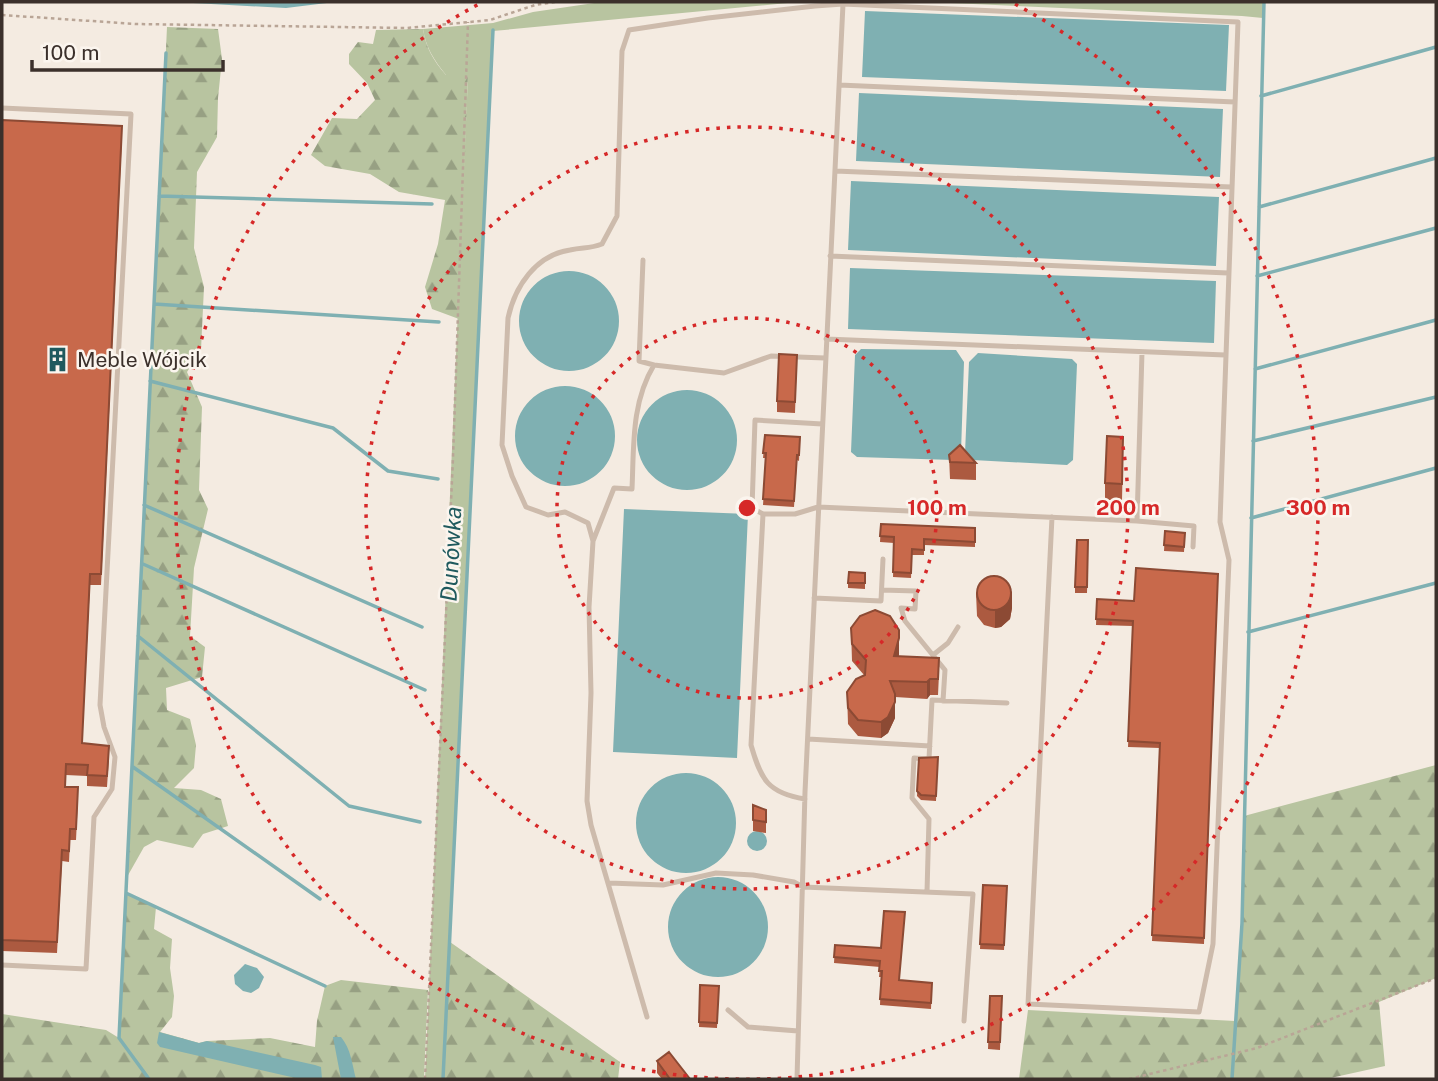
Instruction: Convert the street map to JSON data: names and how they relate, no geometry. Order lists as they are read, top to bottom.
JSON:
{
  "water": ["Dunówka"],
  "places": {
    "building": ["Meble Wójcik"]
  },
  "scale_bar": "100 m",
  "rings": ["100 m", "200 m", "300 m"]
}
